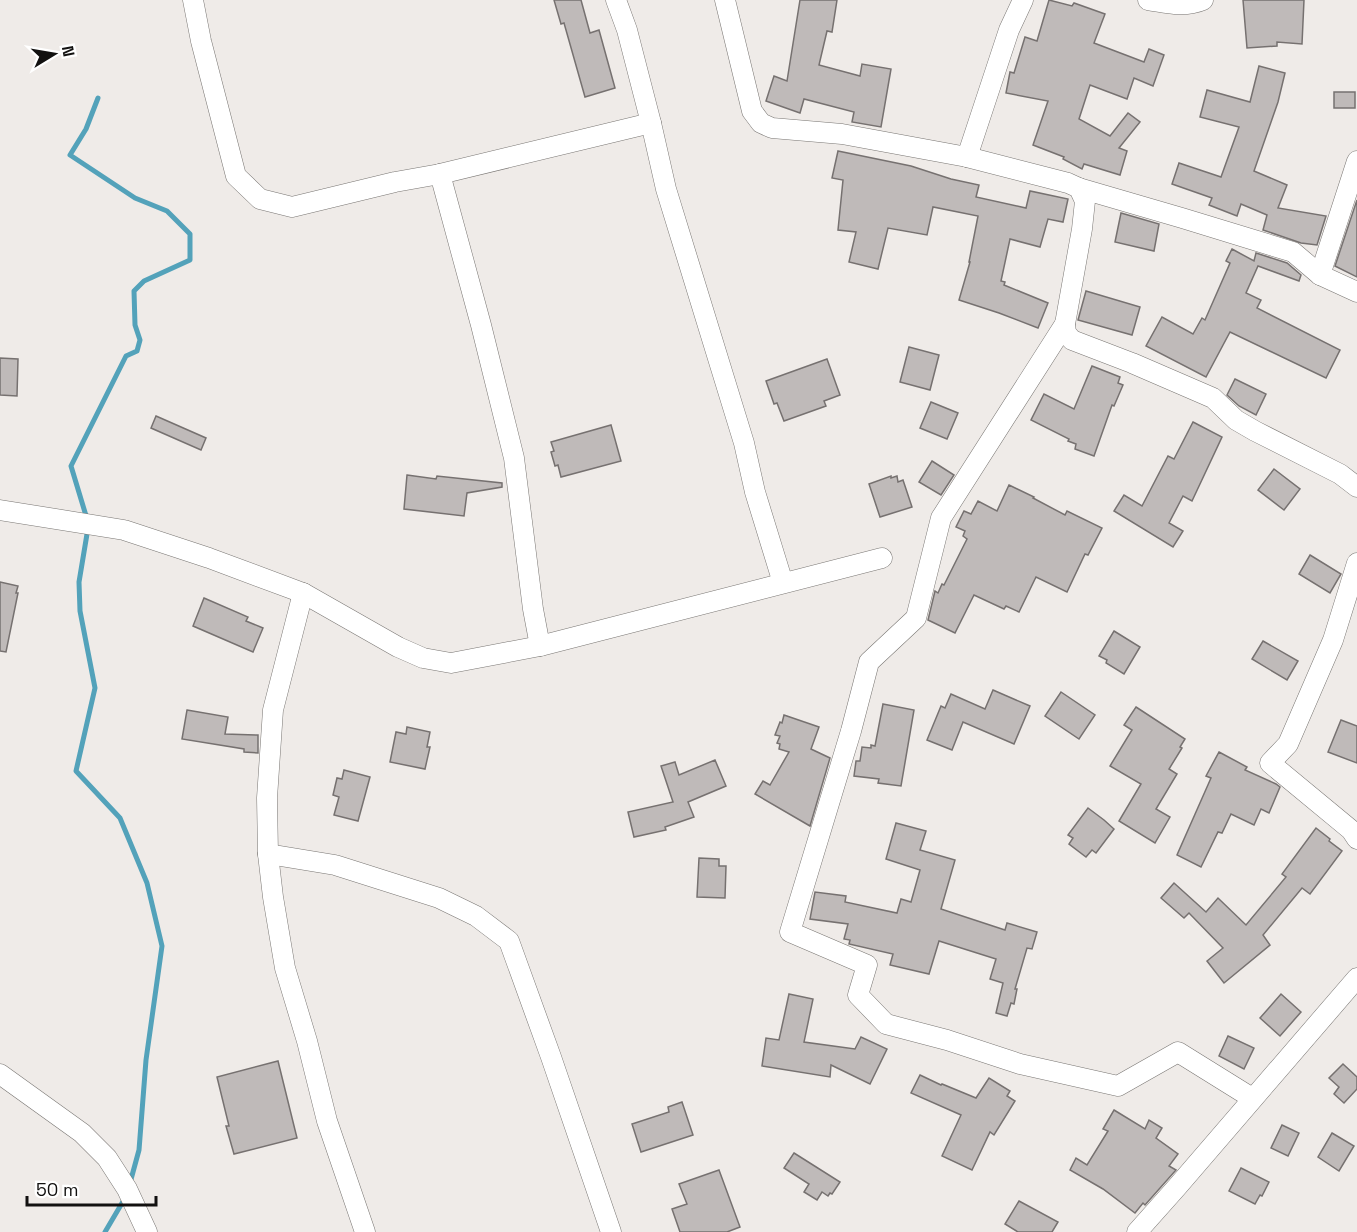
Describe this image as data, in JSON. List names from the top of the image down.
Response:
{
  "scale_bar": "50 m",
  "north": "right"
}
